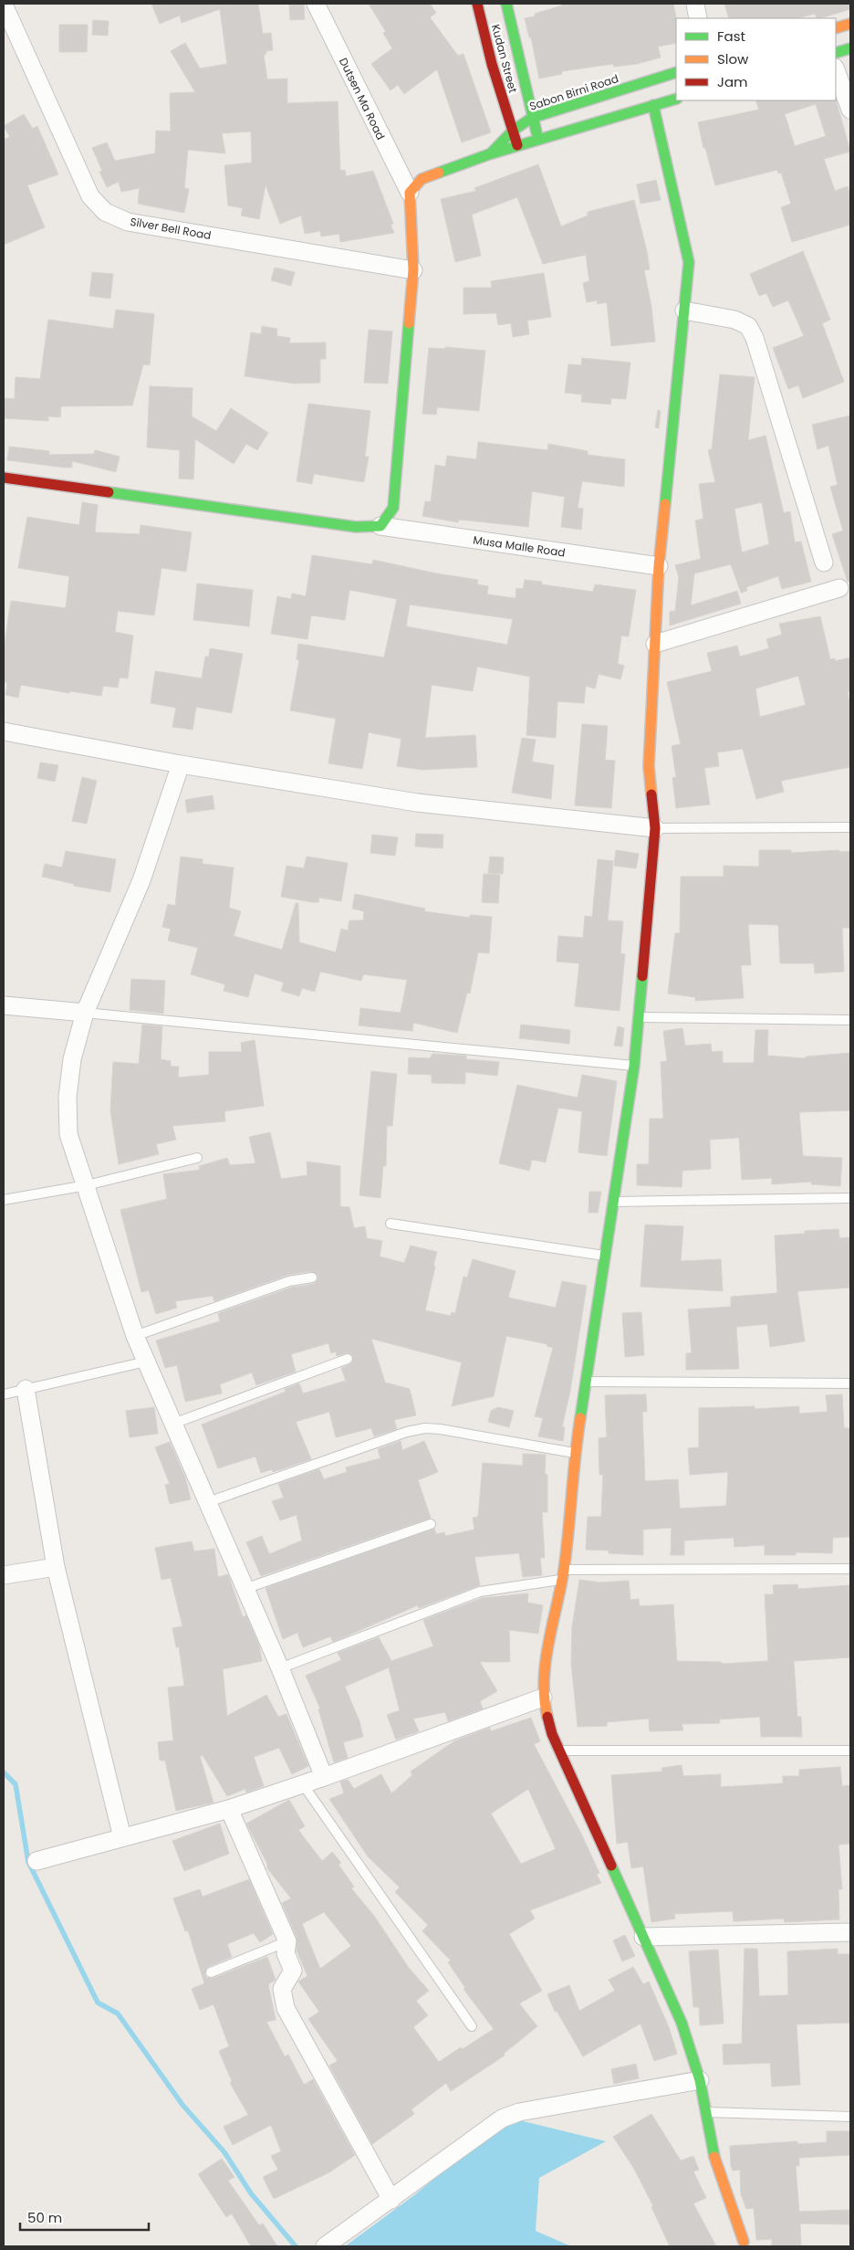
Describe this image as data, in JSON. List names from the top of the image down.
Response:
{
  "streets": {
    "street": [
      "Kudan Street",
      "Sabon Birni Road",
      "Dutsen Ma Road",
      "Silver Bell Road",
      "Musa Malle Road"
    ]
  },
  "crossings": [
    ["Kudan Street", "Sabon Birni Road"]
  ],
  "legend": ["Fast", "Slow", "Jam"],
  "scale_bar": "50 m"
}
